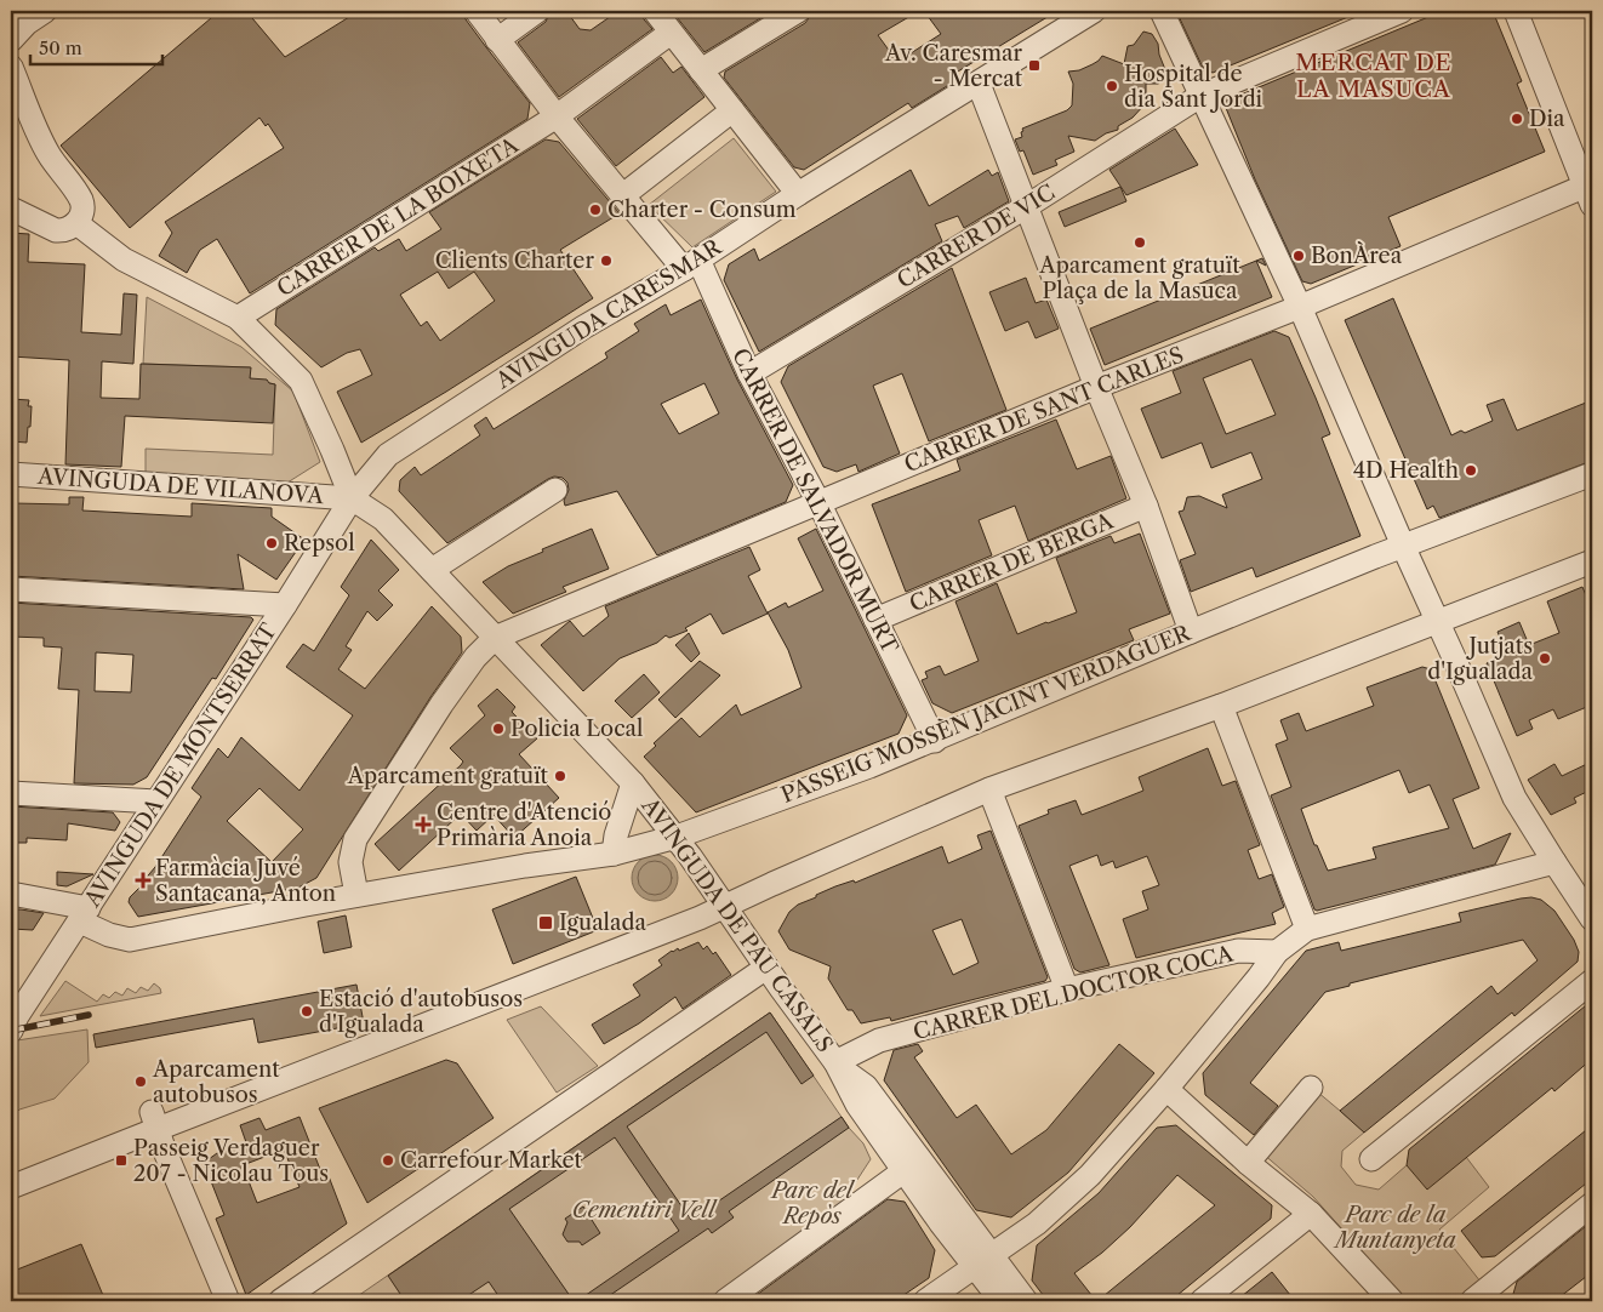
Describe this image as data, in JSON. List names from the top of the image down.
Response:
{
  "streets": {
    "street": [
      "CARRER DE LA BOIXETA",
      "CARRER DE VIC",
      "AVINGUDA CARESMAR",
      "CARRER DE SANT CARLES",
      "AVINGUDA DE VILANOVA",
      "CARRER DE SALVADOR MURT",
      "CARRER DE BERGA",
      "PASSEIG MOSSÈN JACINT VERDAGUER",
      "AVINGUDA DE MONTSERRAT",
      "AVINGUDA DE PAU CASALS",
      "CARRER DEL DOCTOR COCA"
    ]
  },
  "crossings": [
    ["CARRER DE LA BOIXETA", "CARRER DE SALVADOR MURT"],
    ["CARRER DE VIC", "CARRER DE SALVADOR MURT"],
    ["AVINGUDA CARESMAR", "AVINGUDA DE VILANOVA"],
    ["AVINGUDA CARESMAR", "CARRER DE SALVADOR MURT"],
    ["AVINGUDA CARESMAR", "AVINGUDA DE MONTSERRAT"],
    ["AVINGUDA CARESMAR", "AVINGUDA DE PAU CASALS"],
    ["CARRER DE SANT CARLES", "CARRER DE SALVADOR MURT"],
    ["CARRER DE SANT CARLES", "AVINGUDA DE PAU CASALS"],
    ["AVINGUDA DE VILANOVA", "AVINGUDA DE MONTSERRAT"],
    ["AVINGUDA DE VILANOVA", "AVINGUDA DE PAU CASALS"],
    ["CARRER DE SALVADOR MURT", "CARRER DE BERGA"],
    ["CARRER DE SALVADOR MURT", "PASSEIG MOSSÈN JACINT VERDAGUER"],
    ["PASSEIG MOSSÈN JACINT VERDAGUER", "AVINGUDA DE MONTSERRAT"],
    ["PASSEIG MOSSÈN JACINT VERDAGUER", "AVINGUDA DE PAU CASALS"],
    ["AVINGUDA DE MONTSERRAT", "AVINGUDA DE PAU CASALS"],
    ["AVINGUDA DE PAU CASALS", "CARRER DEL DOCTOR COCA"]
  ],
  "districts": ["MERCAT DE LA MASUCA"],
  "parks": ["Parc del Repòs", "Cementiri Vell", "Parc de la Muntanyeta"],
  "places": {
    "transit": ["Av. Caresmar - Mercat", "Igualada", "Passeig Verdaguer 207 - Nicolau Tous"],
    "other": [
      "Hospital de dia Sant Jordi",
      "Dia",
      "Charter - Consum",
      "Aparcament gratuït Plaça de la Masuca",
      "BonÀrea",
      "Clients Charter",
      "4D Health",
      "Repsol",
      "Jutjats d'Igualada",
      "Policia Local",
      "Aparcament gratuït",
      "Estació d'autobusos d'Igualada",
      "Aparcament autobusos",
      "Carrefour Market"
    ],
    "health": ["Centre d'Atenció Primària Anoia", "Farmàcia Juvé Santacana, Anton"]
  },
  "scale_bar": "50 m"
}
